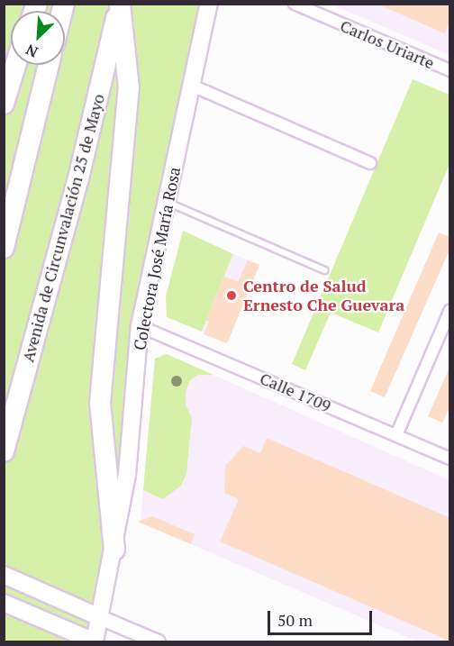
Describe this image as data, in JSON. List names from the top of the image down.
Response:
{
  "streets": {
    "highway": ["Avenida de Circunvalación 25 de Mayo"],
    "main road": ["Colectora José María Rosa"],
    "street": ["Carlos Uriarte", "Calle 1709"]
  },
  "crossings": [
    ["Colectora José María Rosa", "Calle 1709"]
  ],
  "places": ["Centro de Salud Ernesto Che Guevara"],
  "scale_bar": "50 m",
  "north": "bottom left"
}
